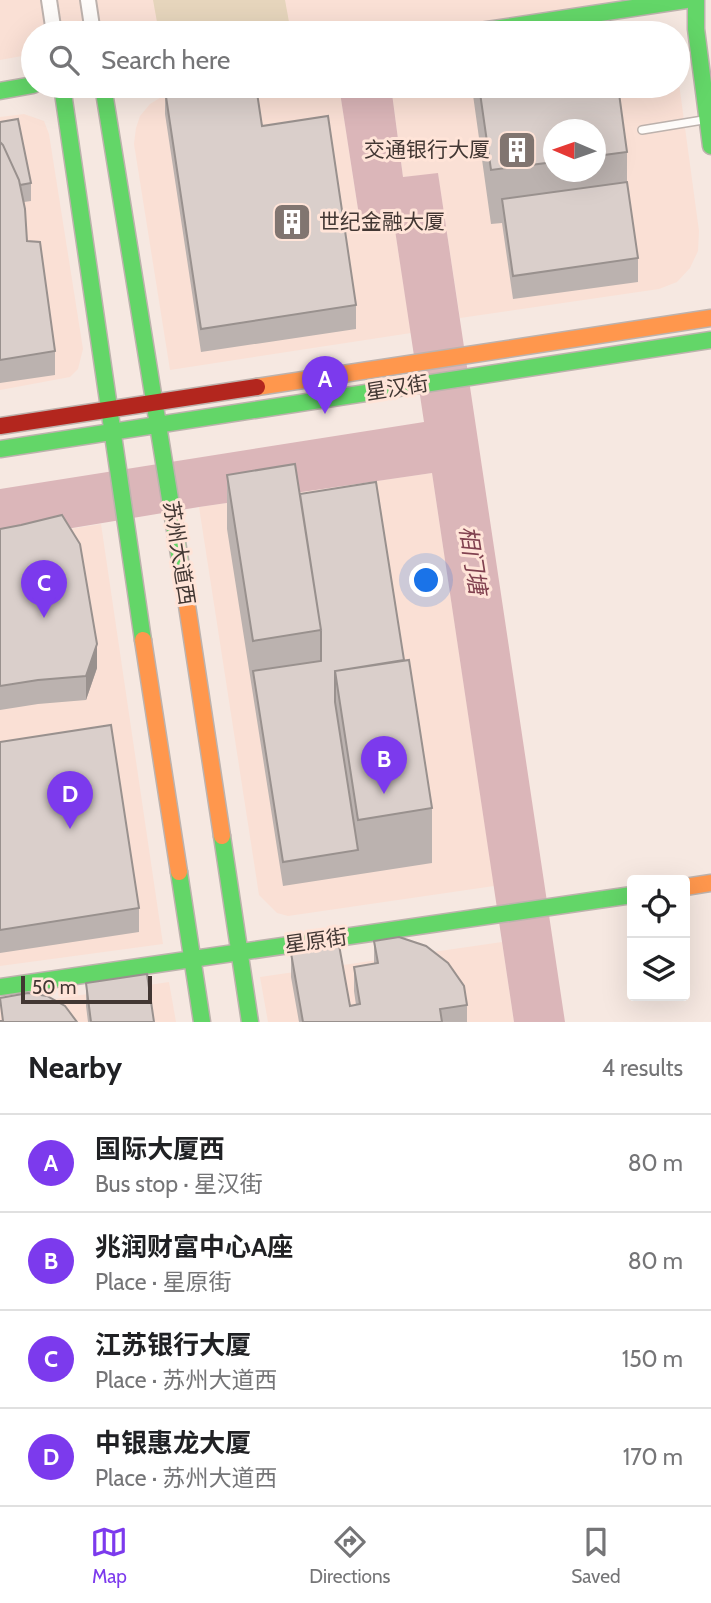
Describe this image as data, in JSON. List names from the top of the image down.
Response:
{
  "streets": {
    "main road": ["星汉街", "苏州大道西", "星原街"]
  },
  "crossings": [
    ["星汉街", "苏州大道西"],
    ["苏州大道西", "星原街"]
  ],
  "water": ["相门塘"],
  "places": {
    "building": ["交通银行大厦", "世纪金融大厦"]
  },
  "scale_bar": "50 m",
  "north": "left",
  "page": {
    "search": "Search here",
    "pins": [
      "A",
      "C",
      "B",
      "D"
    ],
    "scale": "50 m",
    "heading": ["Nearby", "4 results"],
    "list": [
      {
        "mark": "A",
        "name": "国际大厦西",
        "note": "Bus stop · 星汉街",
        "value": "80 m"
      },
      {
        "mark": "B",
        "name": "兆润财富中心A座",
        "note": "Place · 星原街",
        "value": "80 m"
      },
      {
        "mark": "C",
        "name": "江苏银行大厦",
        "note": "Place · 苏州大道西",
        "value": "150 m"
      },
      {
        "mark": "D",
        "name": "中银惠龙大厦",
        "note": "Place · 苏州大道西",
        "value": "170 m"
      }
    ],
    "nav": ["Map", "Directions", "Saved"]
  }
}
